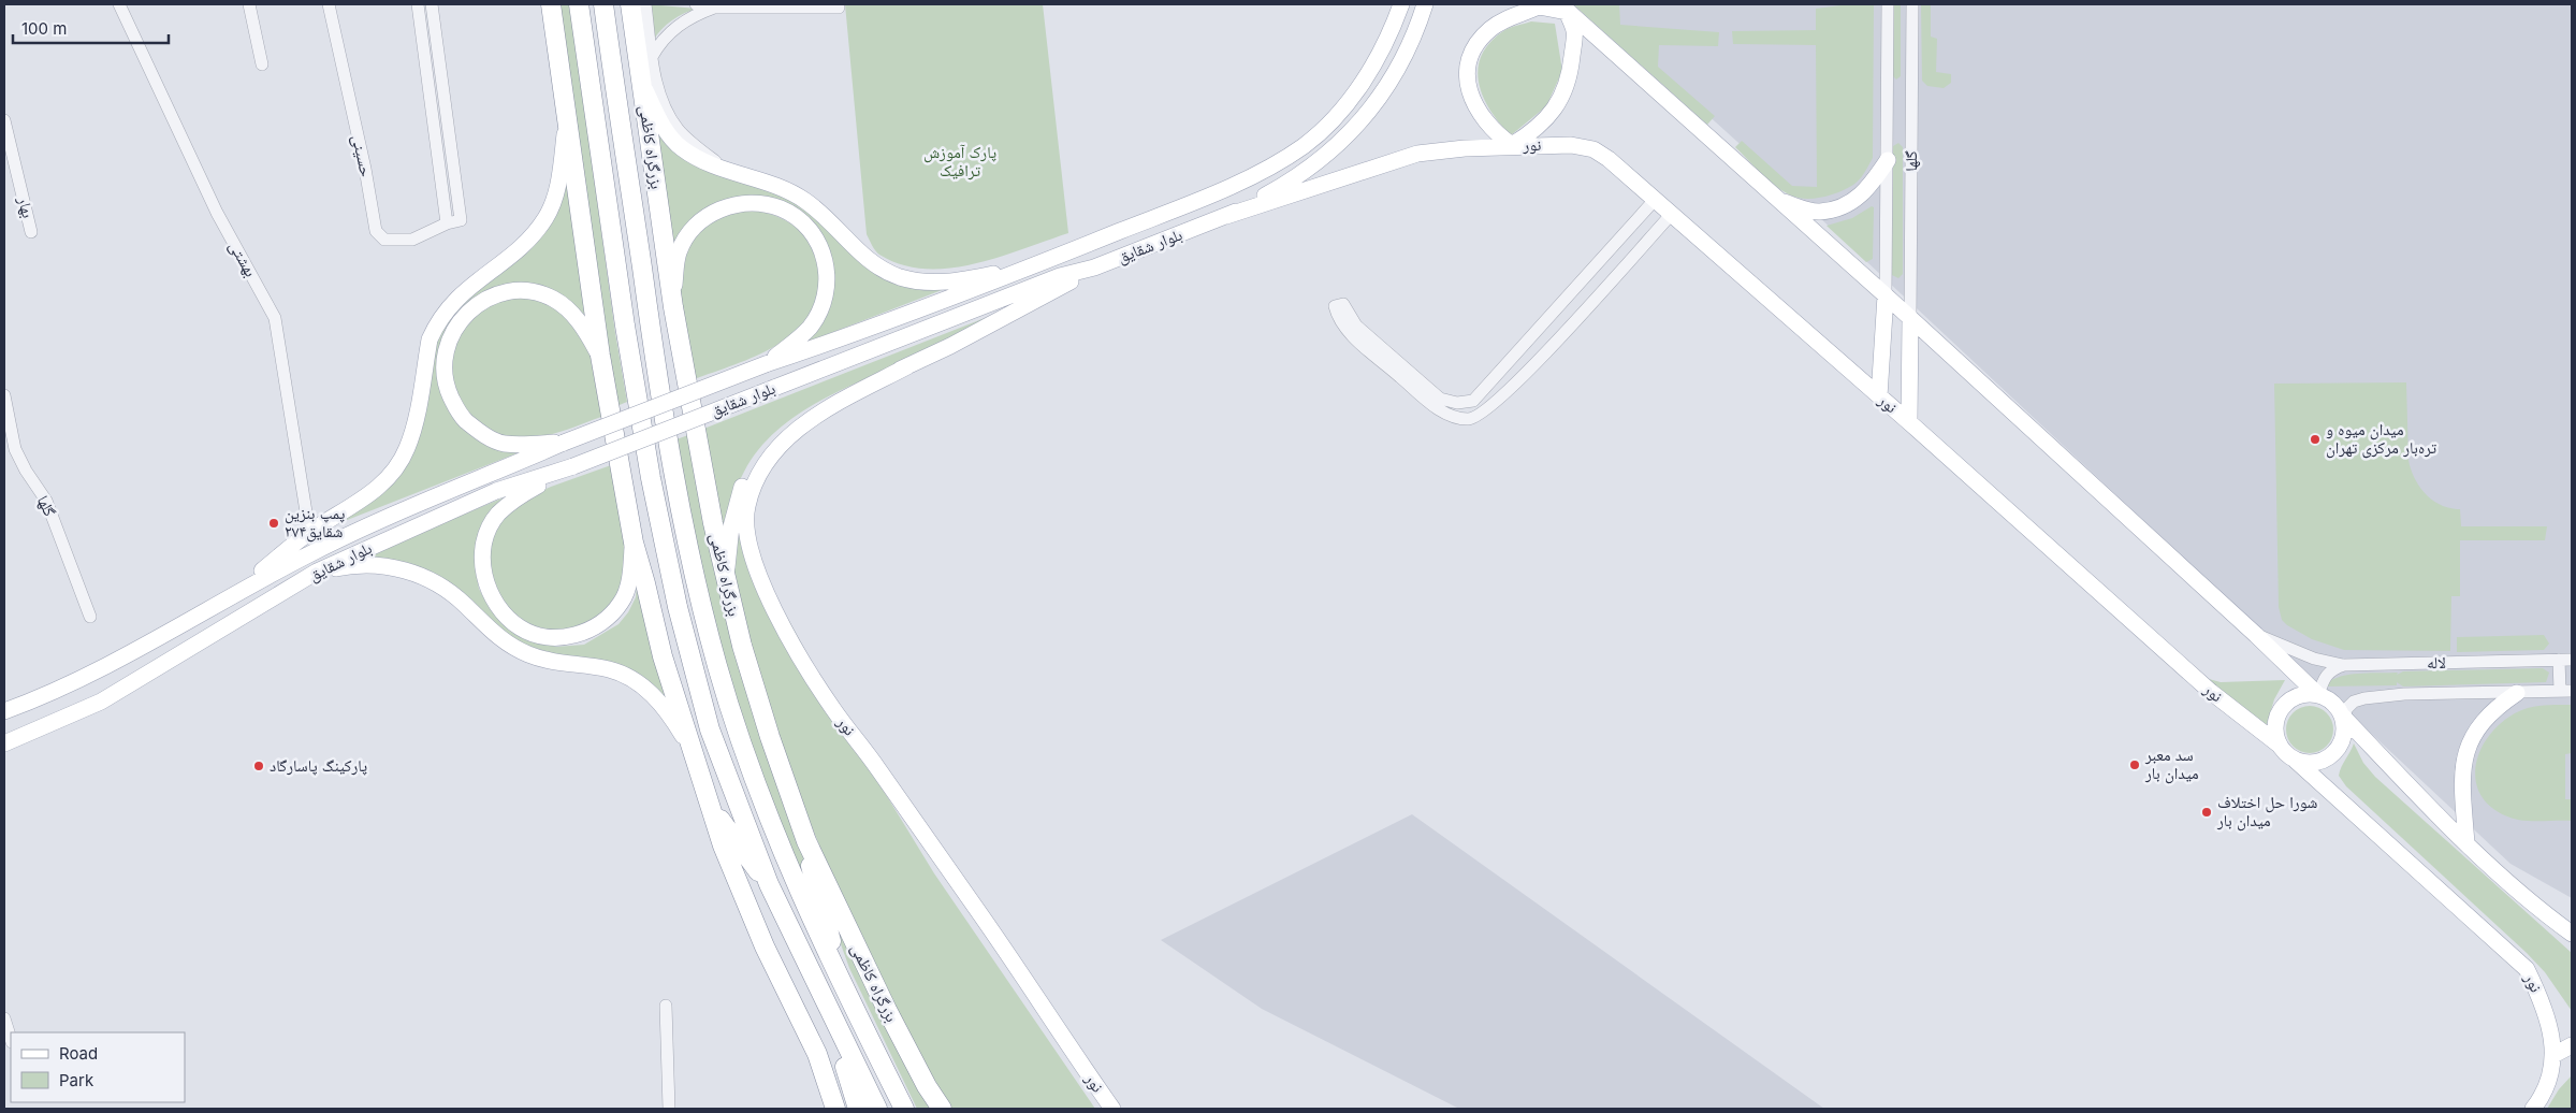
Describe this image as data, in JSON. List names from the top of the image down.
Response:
{
  "streets": {
    "highway": ["بزرگراه کاظمی"],
    "main road": ["نور", "بلوار شقایق"],
    "street": [
      "حسینی",
      "گلها",
      "بهار",
      "بهشتی",
      "لاله"
    ]
  },
  "crossings": [
    ["نور", "بلوار شقایق"],
    ["نور", "لاله"]
  ],
  "parks": ["پارک آموزش ترافیک"],
  "places": [
    "میدان میوه و تره‌بار مرکزی تهران",
    "پمپ بنزین ۲۷۴شقایق",
    "سد معبر میدان بار",
    "پارکینگ پاسارگاد",
    "شورا حل اختلاف میدان بار"
  ],
  "legend": ["Road", "Park"],
  "scale_bar": "100 m"
}
